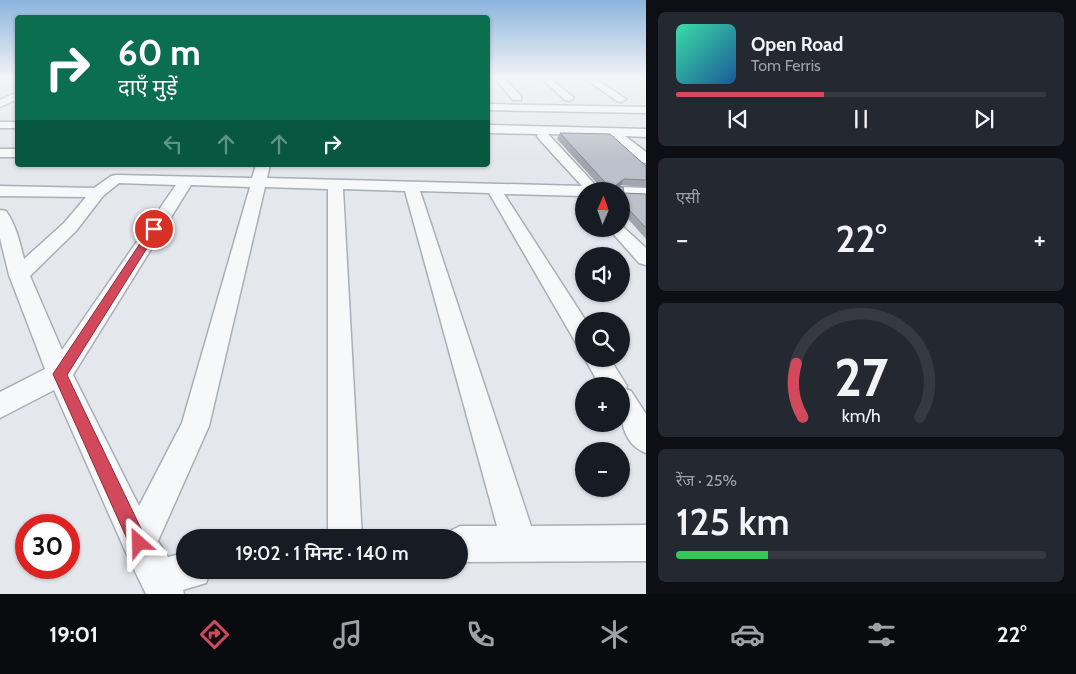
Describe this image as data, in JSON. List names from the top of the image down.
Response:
{
  "north": "top",
  "page": {
    "turn": ["60 m", "दाएँ मुड़ें"],
    "song": ["Open Road", "Tom Ferris"],
    "tile": [
      "एसी",
      ["रेंज · 25%", "125 km"]
    ],
    "map_buttons": ["+", "−"],
    "heat": ["−", "22°", "+"],
    "limit": "30",
    "trip": "19:02 · 1 मिनट · 140 m",
    "tabs": ["19:01", "22°"],
    "gauge": ["27", "km/h"]
  }
}
